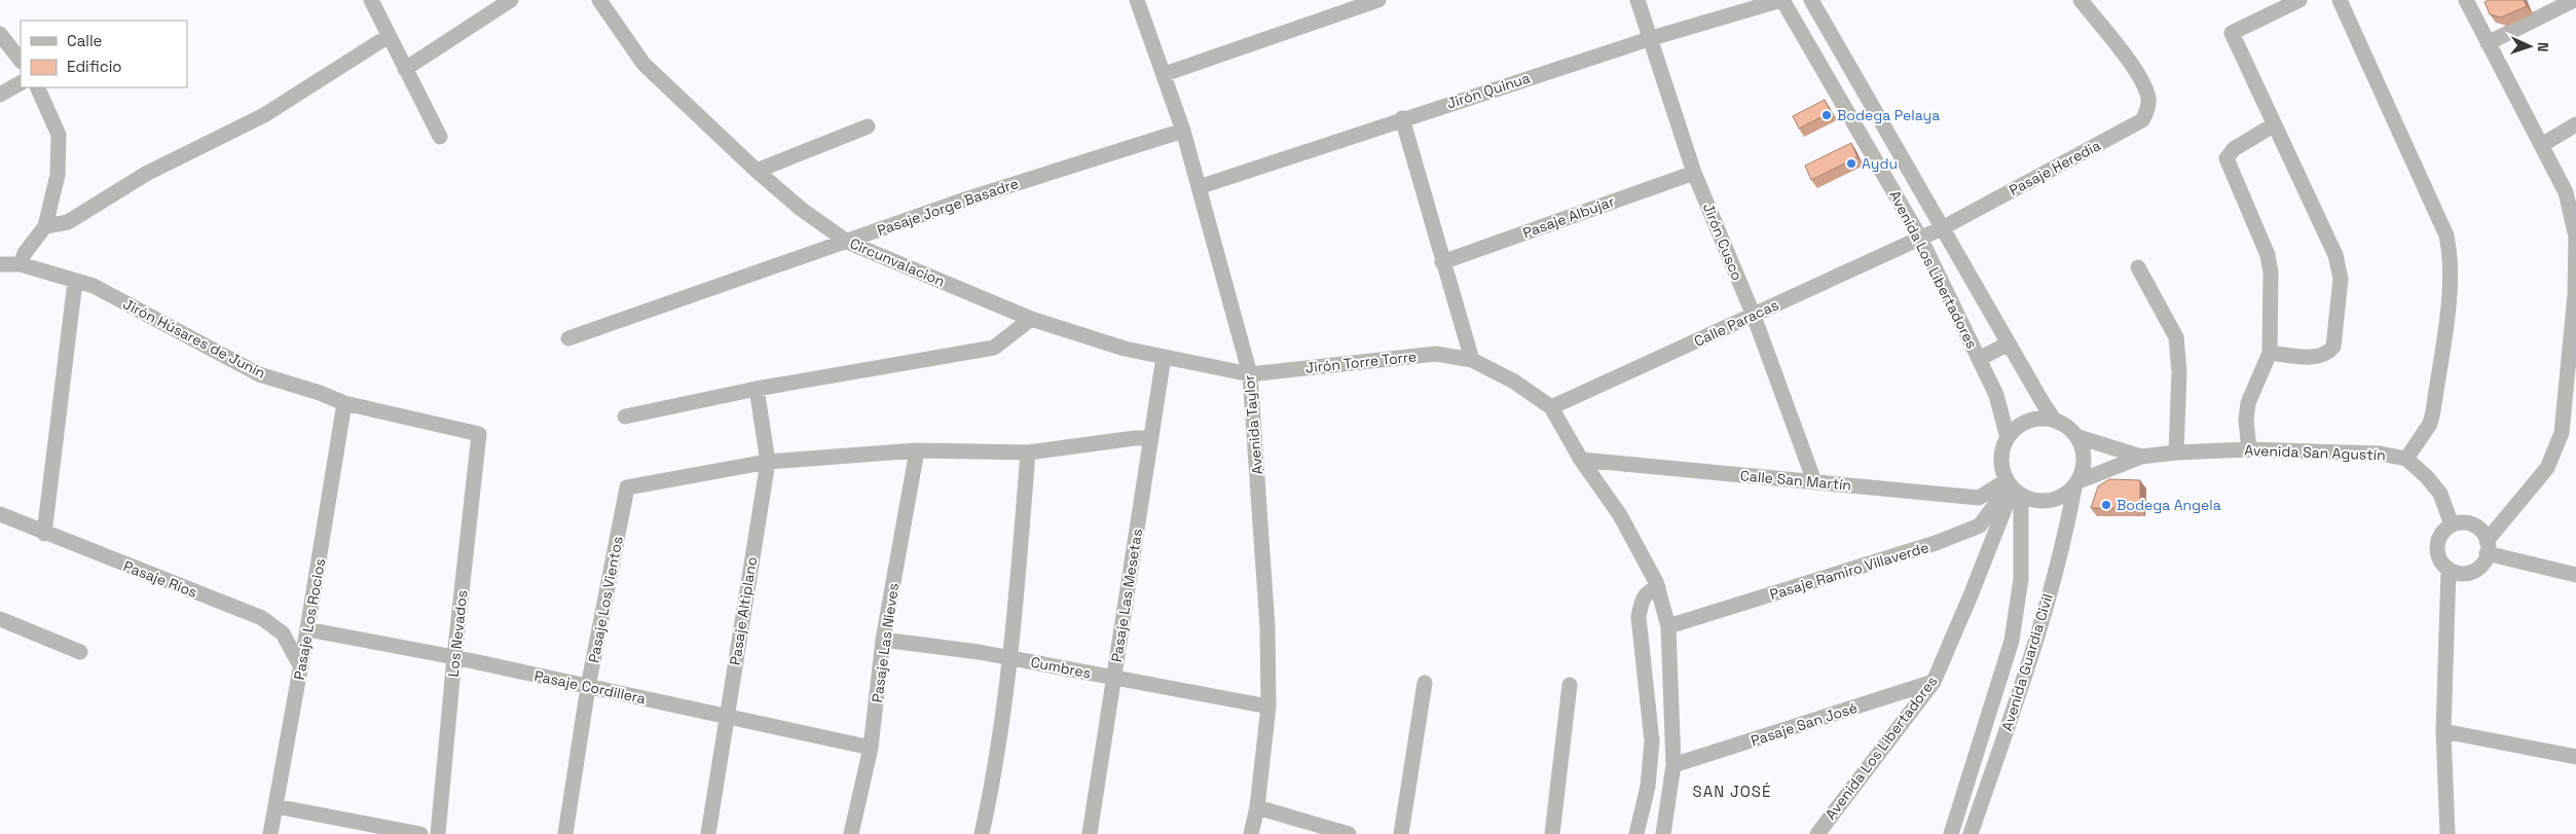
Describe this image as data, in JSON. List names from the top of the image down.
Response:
{
  "streets": {
    "street": [
      "Jirón Quinua",
      "Pasaje Heredia",
      "Pasaje Jorge Basadre",
      "Pasaje Albujar",
      "Jirón Cusco",
      "Circunvalacion",
      "Avenida Los Libertadores",
      "Calle Paracas",
      "Jirón Húsares de Junín",
      "Jirón Torre Torre",
      "Avenida Taylor",
      "Avenida San Agustín",
      "Calle San Martín",
      "Pasaje Ramiro Villaverde",
      "Pasaje Ríos",
      "Pasaje Las Mesetas",
      "Pasaje Los Vientos",
      "Pasaje Altiplano",
      "Pasaje Los Rocios",
      "Los Nevados",
      "Pasaje Las Nieves",
      "Avenida Guardia Civil",
      "Cumbres",
      "Pasaje Cordillera",
      "Pasaje San José"
    ]
  },
  "crossings": [
    ["Jirón Quinua", "Jirón Cusco"],
    ["Jirón Quinua", "Avenida Los Libertadores"],
    ["Jirón Quinua", "Avenida Taylor"],
    ["Pasaje Heredia", "Avenida Los Libertadores"],
    ["Pasaje Heredia", "Calle Paracas"],
    ["Pasaje Jorge Basadre", "Circunvalacion"],
    ["Pasaje Jorge Basadre", "Avenida Taylor"],
    ["Pasaje Albujar", "Jirón Cusco"],
    ["Jirón Cusco", "Calle Paracas"],
    ["Jirón Cusco", "Calle San Martín"],
    ["Circunvalacion", "Jirón Torre Torre"],
    ["Circunvalacion", "Avenida Taylor"],
    ["Circunvalacion", "Pasaje Las Mesetas"],
    ["Avenida Los Libertadores", "Calle Paracas"],
    ["Avenida Los Libertadores", "Avenida San Agustín"],
    ["Avenida Los Libertadores", "Calle San Martín"],
    ["Avenida Los Libertadores", "Pasaje Ramiro Villaverde"],
    ["Avenida Los Libertadores", "Avenida Guardia Civil"],
    ["Avenida Los Libertadores", "Pasaje San José"],
    ["Jirón Húsares de Junín", "Pasaje Los Rocios"],
    ["Jirón Húsares de Junín", "Los Nevados"],
    ["Jirón Torre Torre", "Avenida Taylor"],
    ["Avenida Taylor", "Cumbres"],
    ["Avenida San Agustín", "Calle San Martín"],
    ["Avenida San Agustín", "Pasaje Ramiro Villaverde"],
    ["Avenida San Agustín", "Avenida Guardia Civil"],
    ["Calle San Martín", "Pasaje Ramiro Villaverde"],
    ["Calle San Martín", "Avenida Guardia Civil"],
    ["Pasaje Ramiro Villaverde", "Avenida Guardia Civil"],
    ["Pasaje Ríos", "Pasaje Los Rocios"],
    ["Pasaje Las Mesetas", "Cumbres"],
    ["Pasaje Los Vientos", "Pasaje Altiplano"],
    ["Pasaje Los Vientos", "Pasaje Cordillera"],
    ["Pasaje Altiplano", "Pasaje Cordillera"],
    ["Pasaje Los Rocios", "Pasaje Cordillera"],
    ["Los Nevados", "Pasaje Cordillera"],
    ["Pasaje Las Nieves", "Cumbres"],
    ["Pasaje Las Nieves", "Pasaje Cordillera"]
  ],
  "districts": ["SAN JOSÉ"],
  "places": ["Bodega Pelaya", "Aydu", "Bodega Angela"],
  "legend": ["Calle", "Edificio"],
  "north": "right"
}
